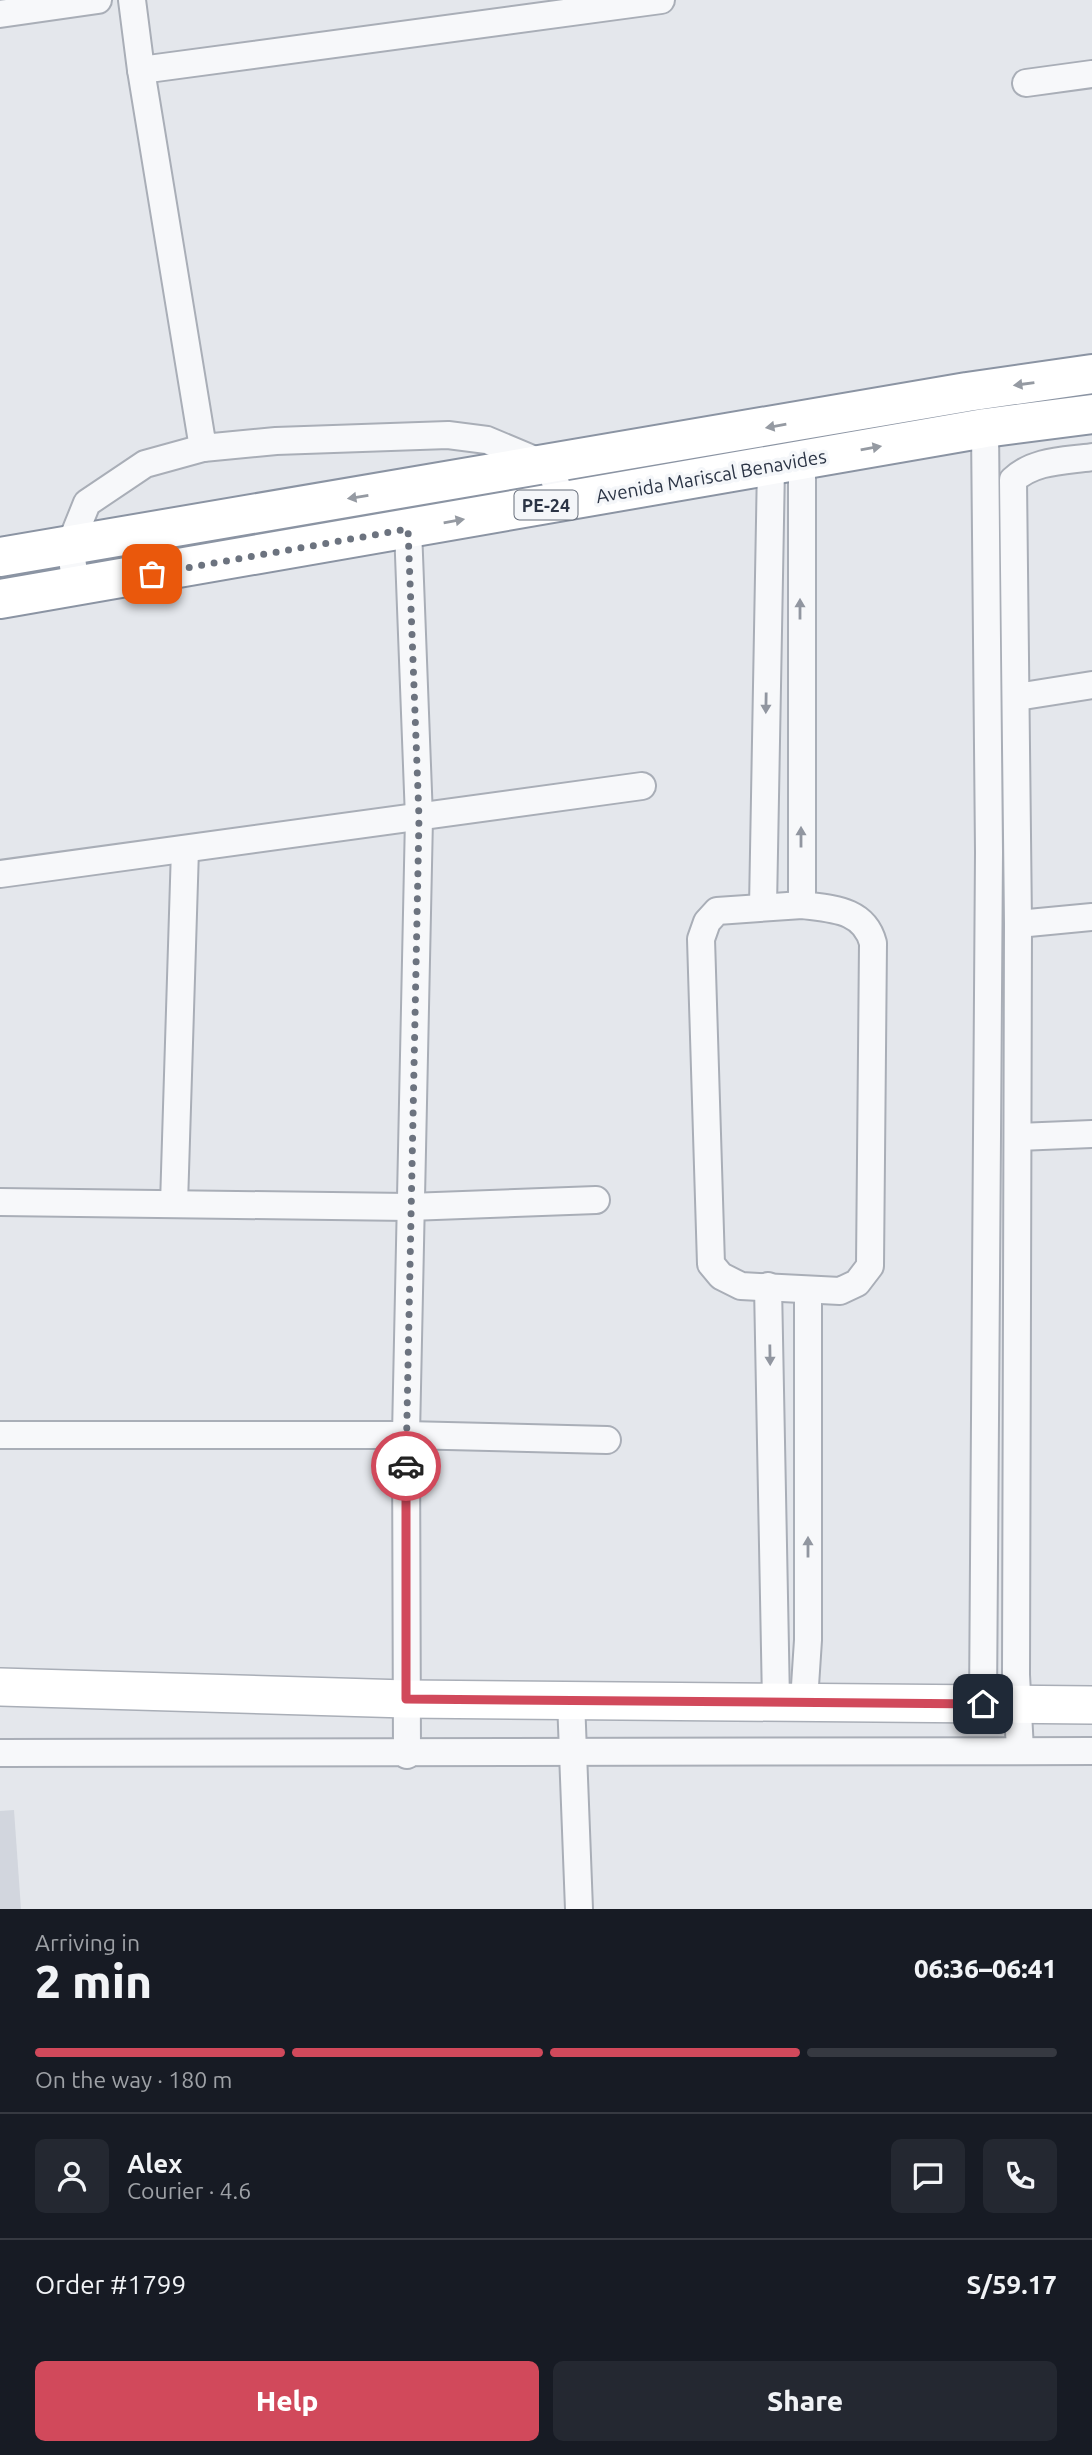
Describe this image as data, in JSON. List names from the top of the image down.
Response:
{
  "streets": {
    "highway": ["Avenida Mariscal Benavides", "PE-24"]
  },
  "page": {
    "heading": ["2 min", "Arriving in", "06:36–06:41"],
    "panel": [
      "Alex",
      "Courier · 4.6",
      "Order #1799",
      "S/59.17"
    ],
    "bar": "On the way · 180 m",
    "buttons": ["Help", "Share"]
  }
}
